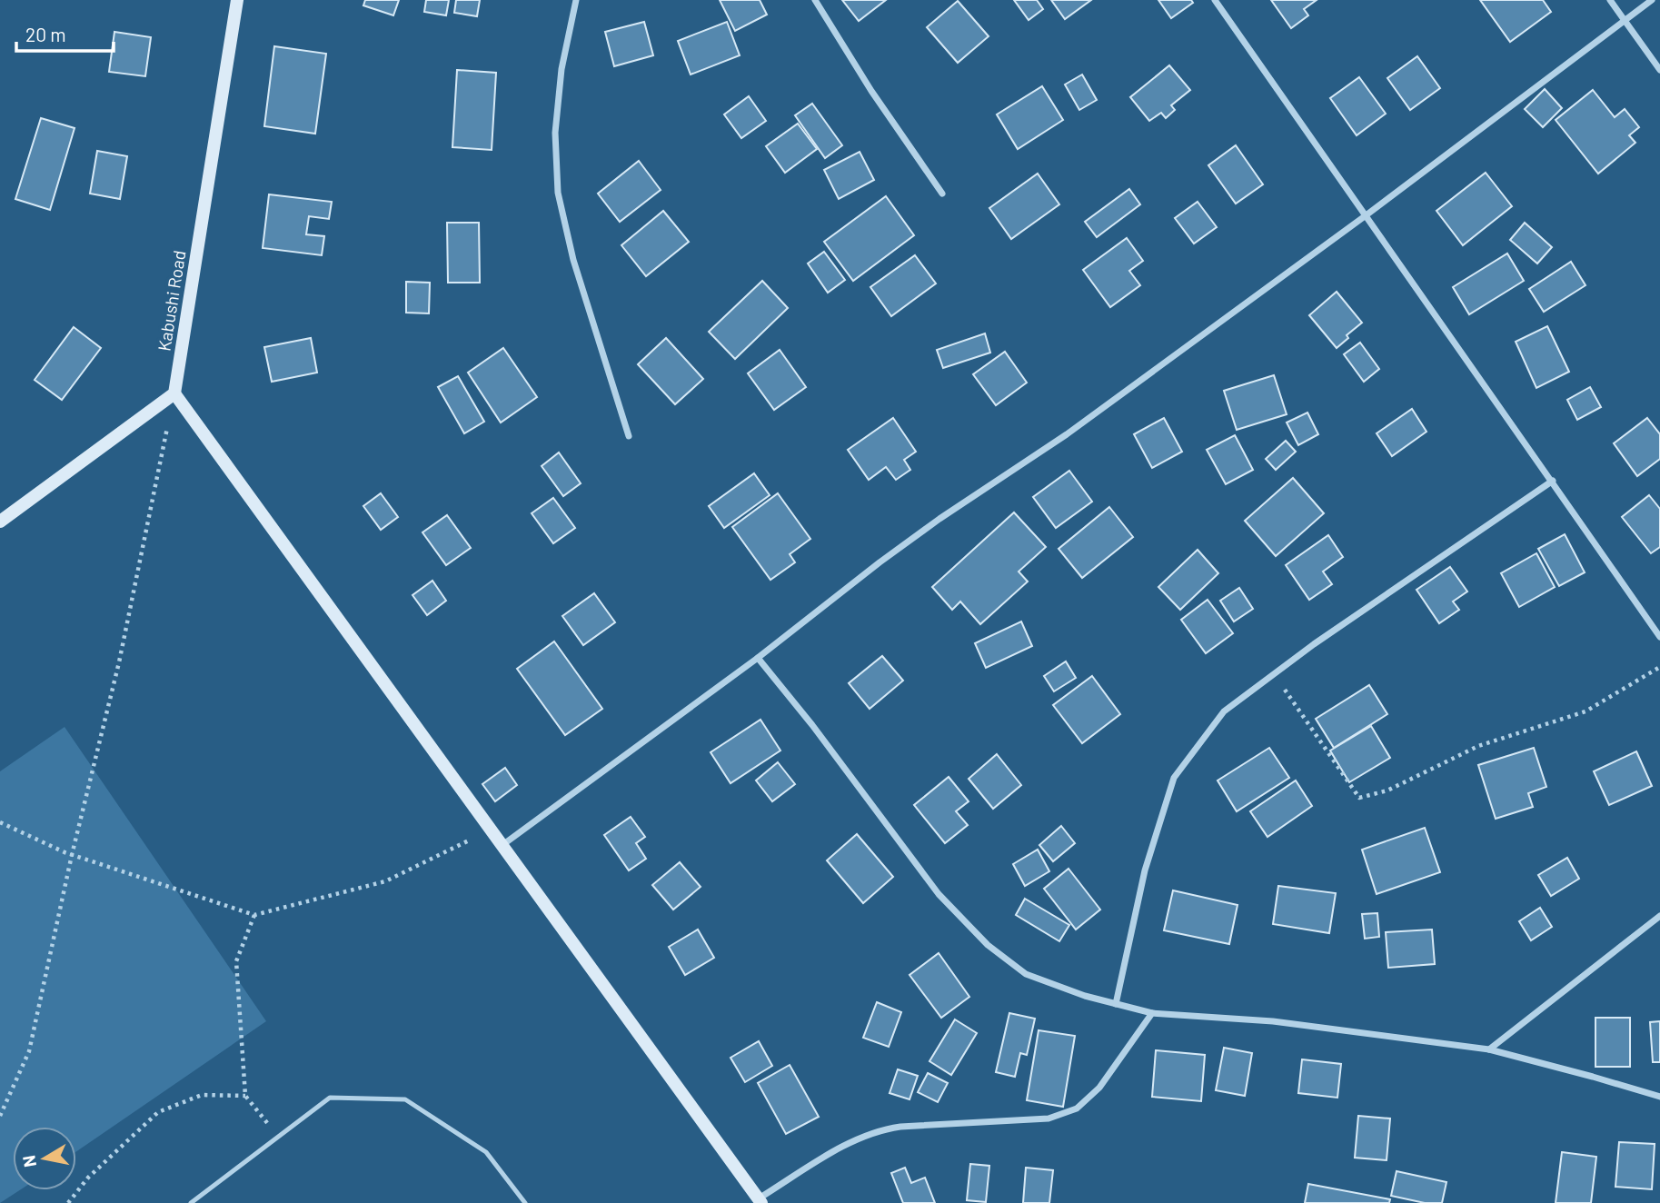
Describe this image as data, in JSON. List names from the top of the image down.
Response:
{
  "streets": {
    "main road": ["Kabushi Road"]
  },
  "scale_bar": "20 m",
  "north": "left"
}
